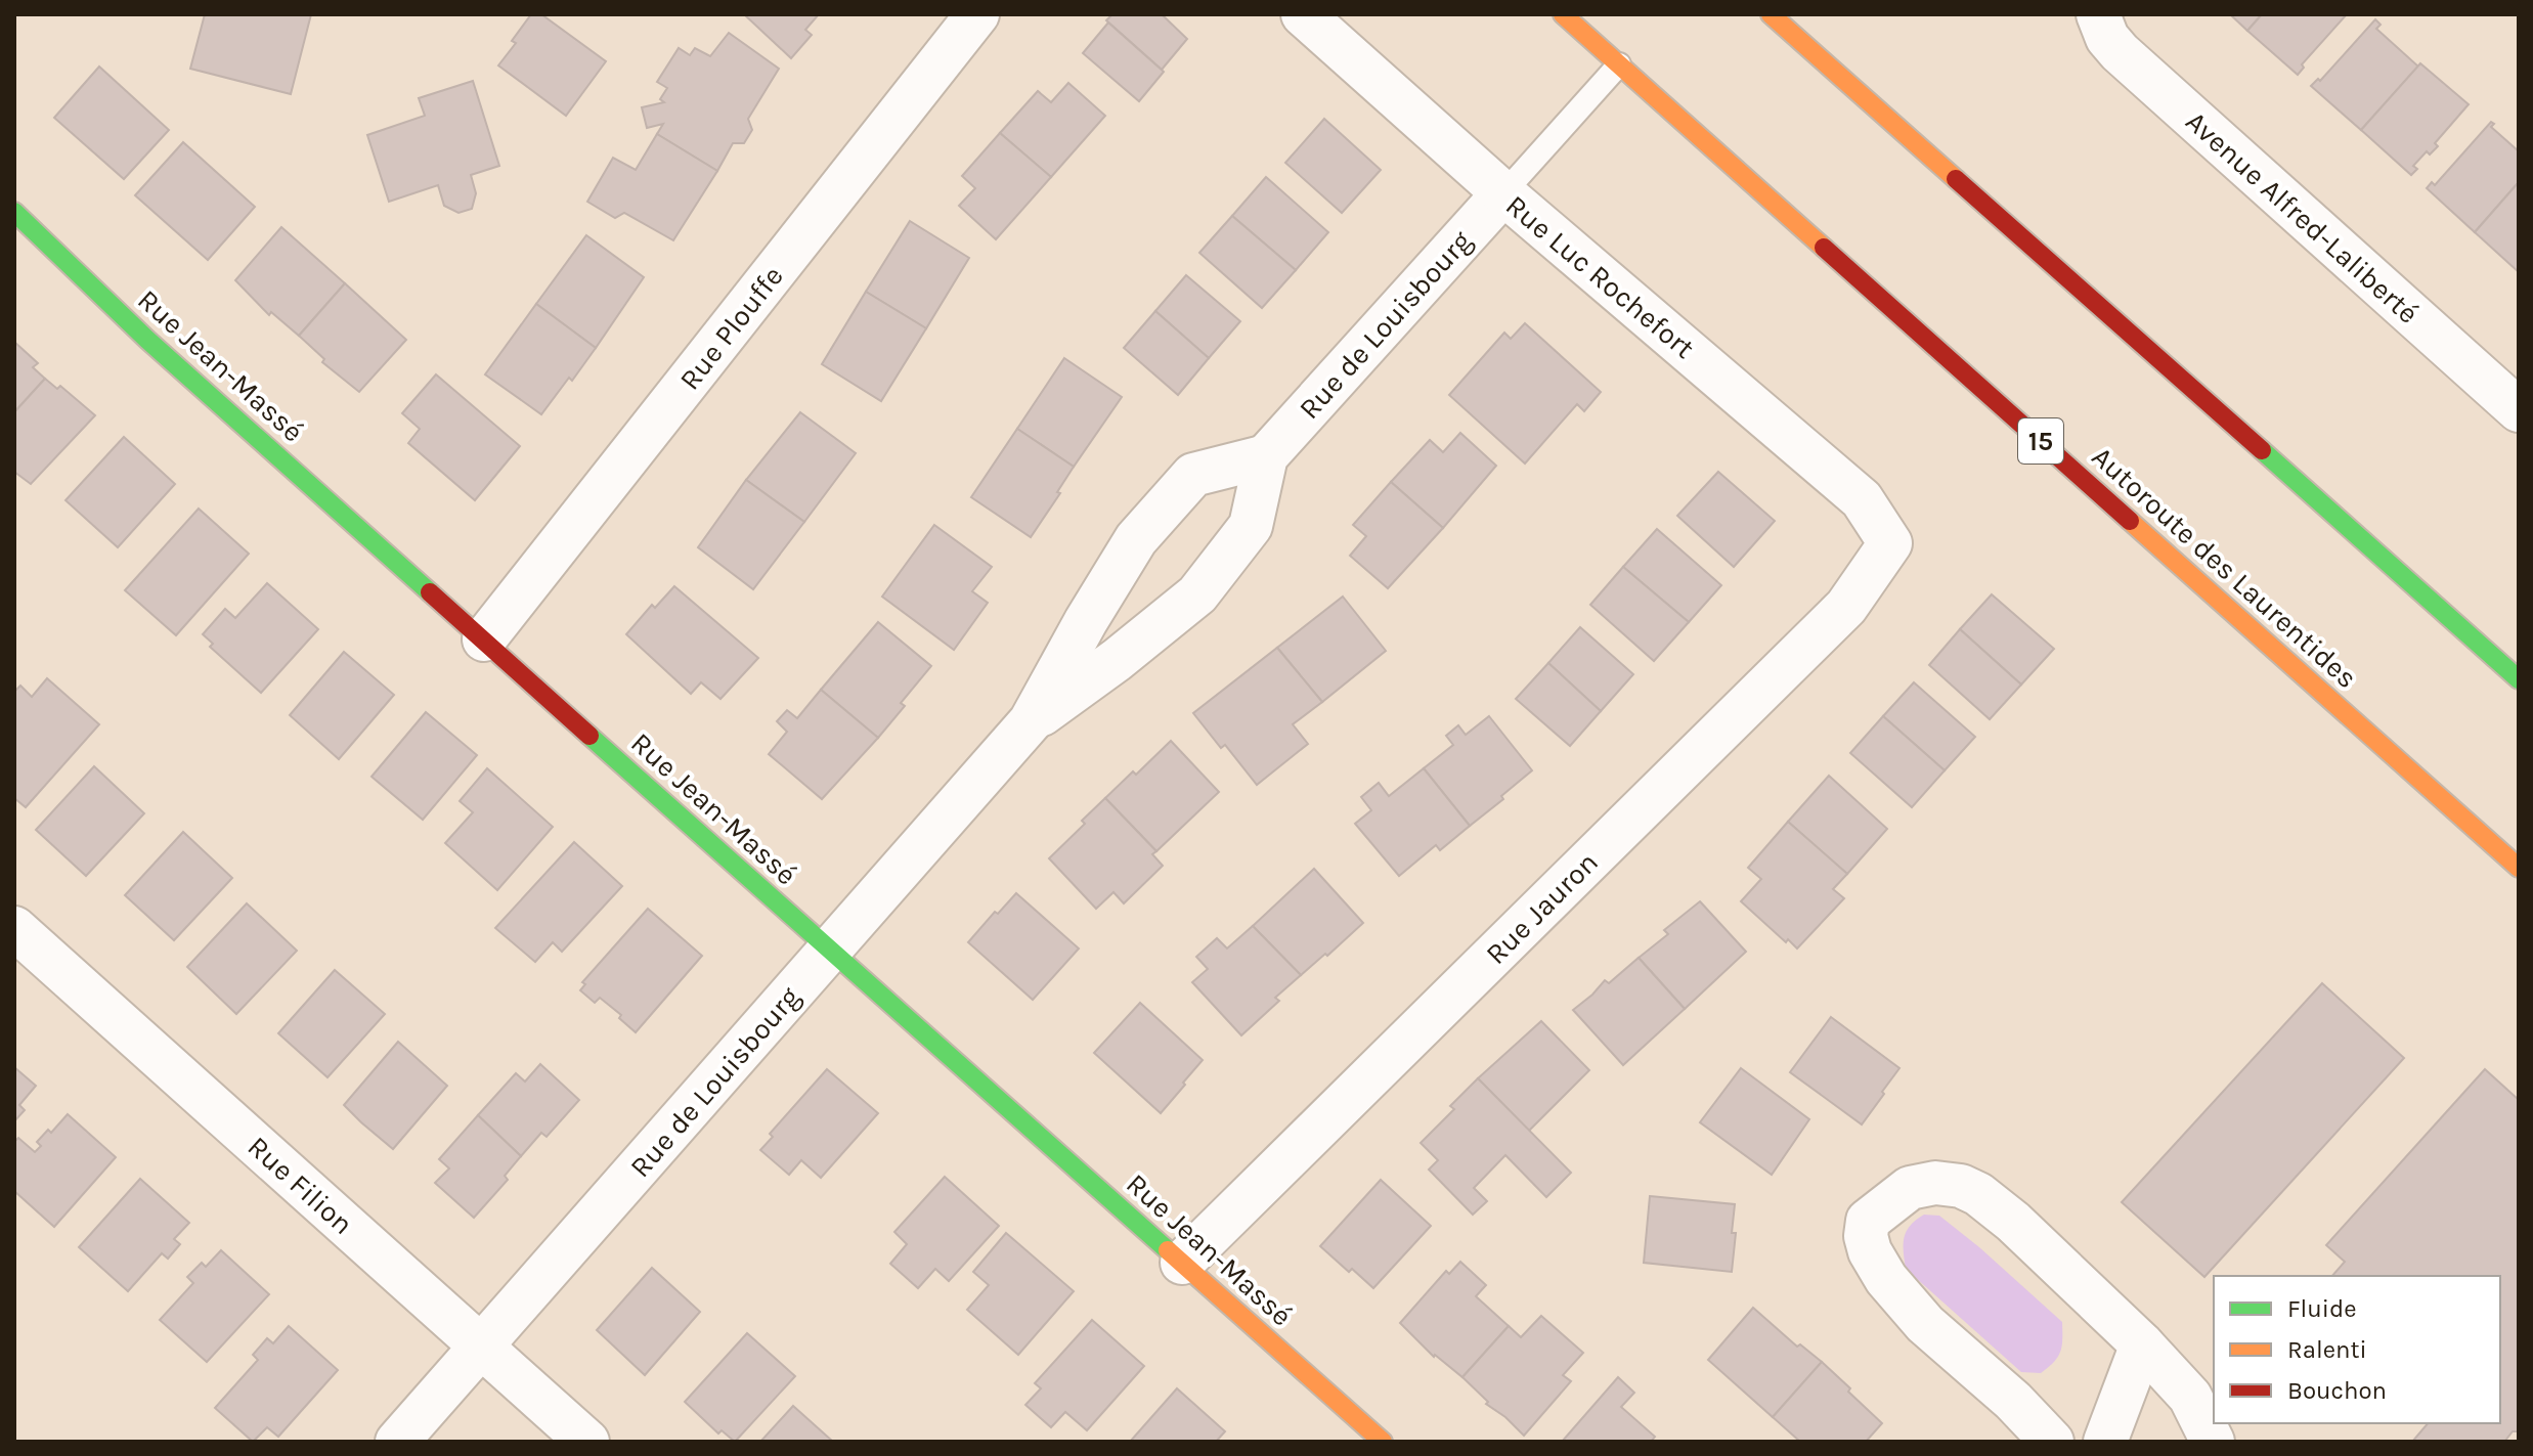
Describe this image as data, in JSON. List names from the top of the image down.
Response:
{
  "streets": {
    "main road": ["Rue Jean-Massé", "15", "Autoroute des Laurentides"],
    "street": [
      "Avenue Alfred-Laliberté",
      "Rue Luc Rochefort",
      "Rue de Louisbourg",
      "Rue Plouffe",
      "Rue Jauron",
      "Rue Filion"
    ]
  },
  "crossings": [
    ["Rue Luc Rochefort", "Rue de Louisbourg"],
    ["Rue Luc Rochefort", "Rue Jauron"],
    ["Rue de Louisbourg", "Rue Jean-Massé"],
    ["Rue de Louisbourg", "Rue Filion"],
    ["Rue Plouffe", "Rue Jean-Massé"],
    ["Rue Jean-Massé", "Rue Jauron"]
  ],
  "legend": ["Fluide", "Ralenti", "Bouchon"]
}
